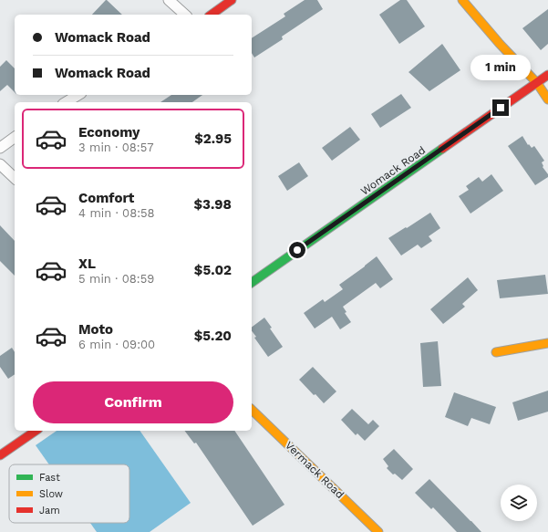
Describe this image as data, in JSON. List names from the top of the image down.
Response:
{
  "streets": {
    "street": ["Womack Road", "Vermack Road"]
  },
  "legend": ["Fast", "Slow", "Jam"],
  "page": {
    "banner": ["Womack Road", "Womack Road"],
    "bubble": "1 min",
    "list": [
      {
        "name": "Economy",
        "note": "3 min · 08:57",
        "value": "$2.95"
      },
      {
        "name": "Comfort",
        "note": "4 min · 08:58",
        "value": "$3.98"
      },
      {
        "name": "XL",
        "note": "5 min · 08:59",
        "value": "$5.02"
      },
      {
        "name": "Moto",
        "note": "6 min · 09:00",
        "value": "$5.20"
      }
    ],
    "buttons": "Confirm"
  }
}
